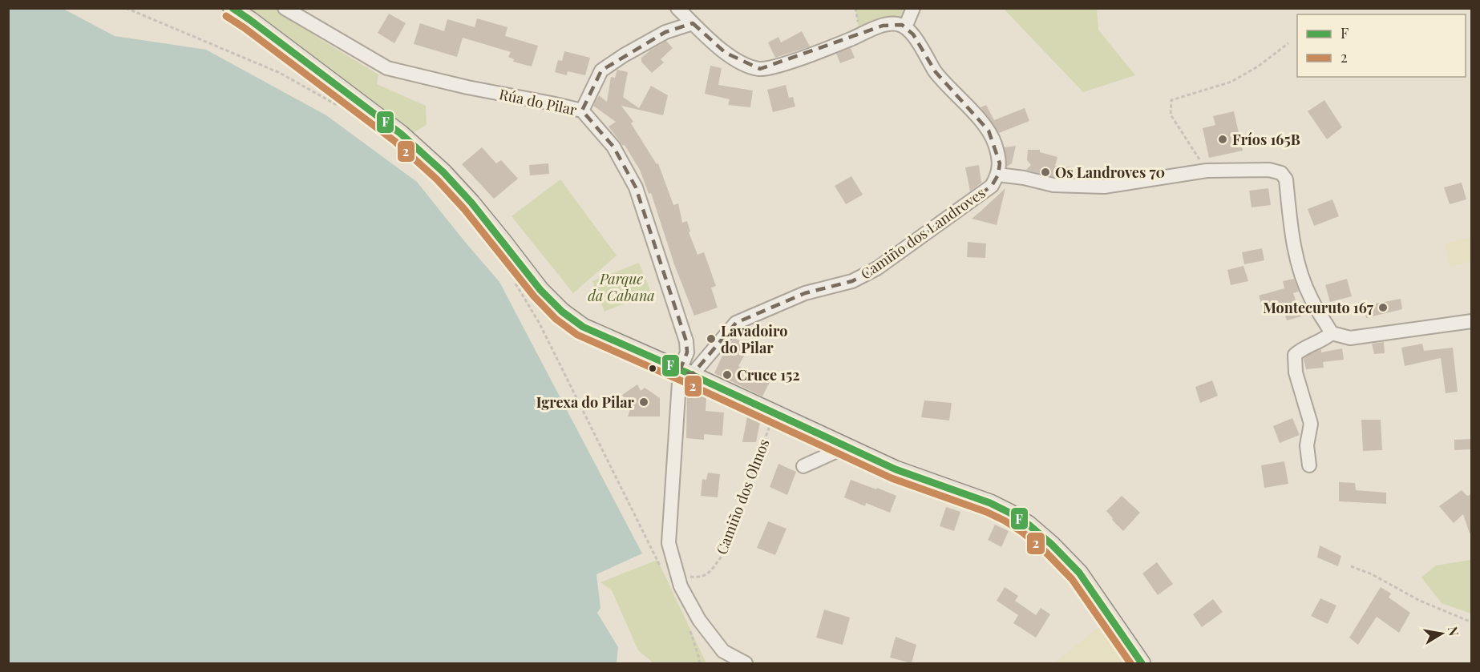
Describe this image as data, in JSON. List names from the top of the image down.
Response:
{
  "streets": {
    "street": ["Rúa do Pilar", "Camiño dos Landroves"],
    "path": ["Camiño dos Olmos"]
  },
  "crossings": [
    ["Rúa do Pilar", "Camiño dos Landroves"],
    ["Rúa do Pilar", "Camiño dos Olmos"]
  ],
  "parks": ["Parque da Cabana"],
  "places": [
    "Fríos 165B",
    "Os Landroves 70",
    "Montecuruto 167",
    "Lavadoiro do Pilar",
    "Cruce 152",
    "Igrexa do Pilar"
  ],
  "lines": ["transit line F", "transit line 2"],
  "legend": ["F", "2"],
  "north": "right"
}
